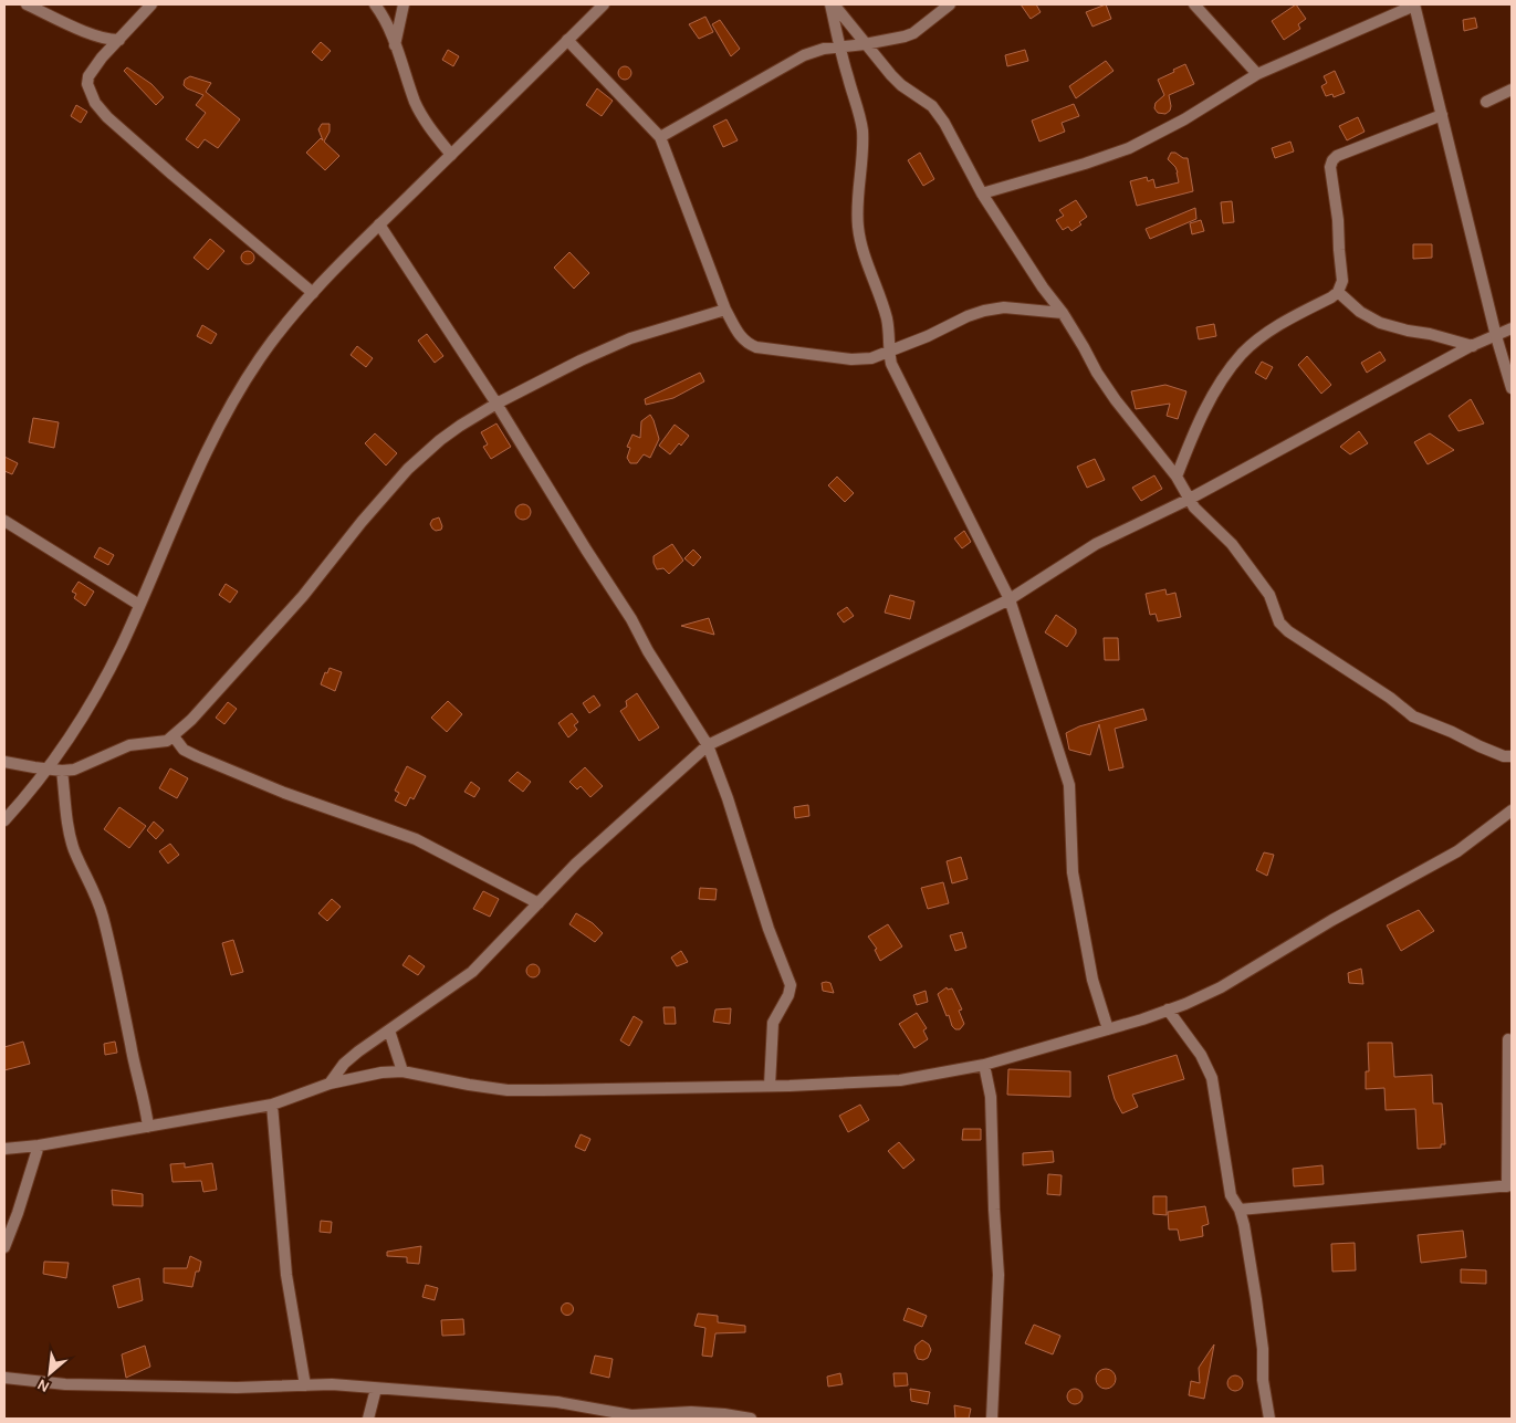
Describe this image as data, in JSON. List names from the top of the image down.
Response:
{
  "north": "bottom left"
}
